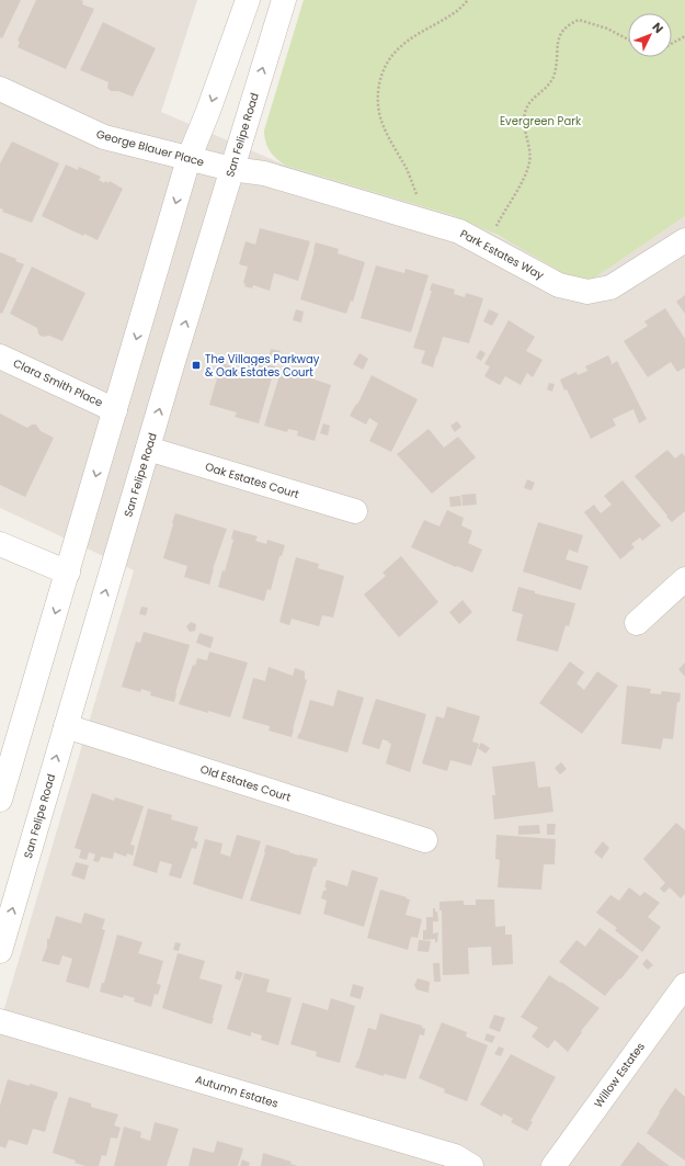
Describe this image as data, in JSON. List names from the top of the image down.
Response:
{
  "streets": {
    "street": [
      "San Felipe Road",
      "George Blauer Place",
      "Park Estates Way",
      "Clara Smith Place",
      "Oak Estates Court",
      "Old Estates Court",
      "Willow Estates",
      "Autumn Estates"
    ]
  },
  "crossings": [
    ["San Felipe Road", "George Blauer Place"],
    ["San Felipe Road", "Park Estates Way"],
    ["San Felipe Road", "Oak Estates Court"],
    ["San Felipe Road", "Old Estates Court"],
    ["George Blauer Place", "Park Estates Way"]
  ],
  "parks": ["Evergreen Park"],
  "places": {
    "transit": ["The Villages Parkway & Oak Estates Court"]
  },
  "north": "top right"
}
